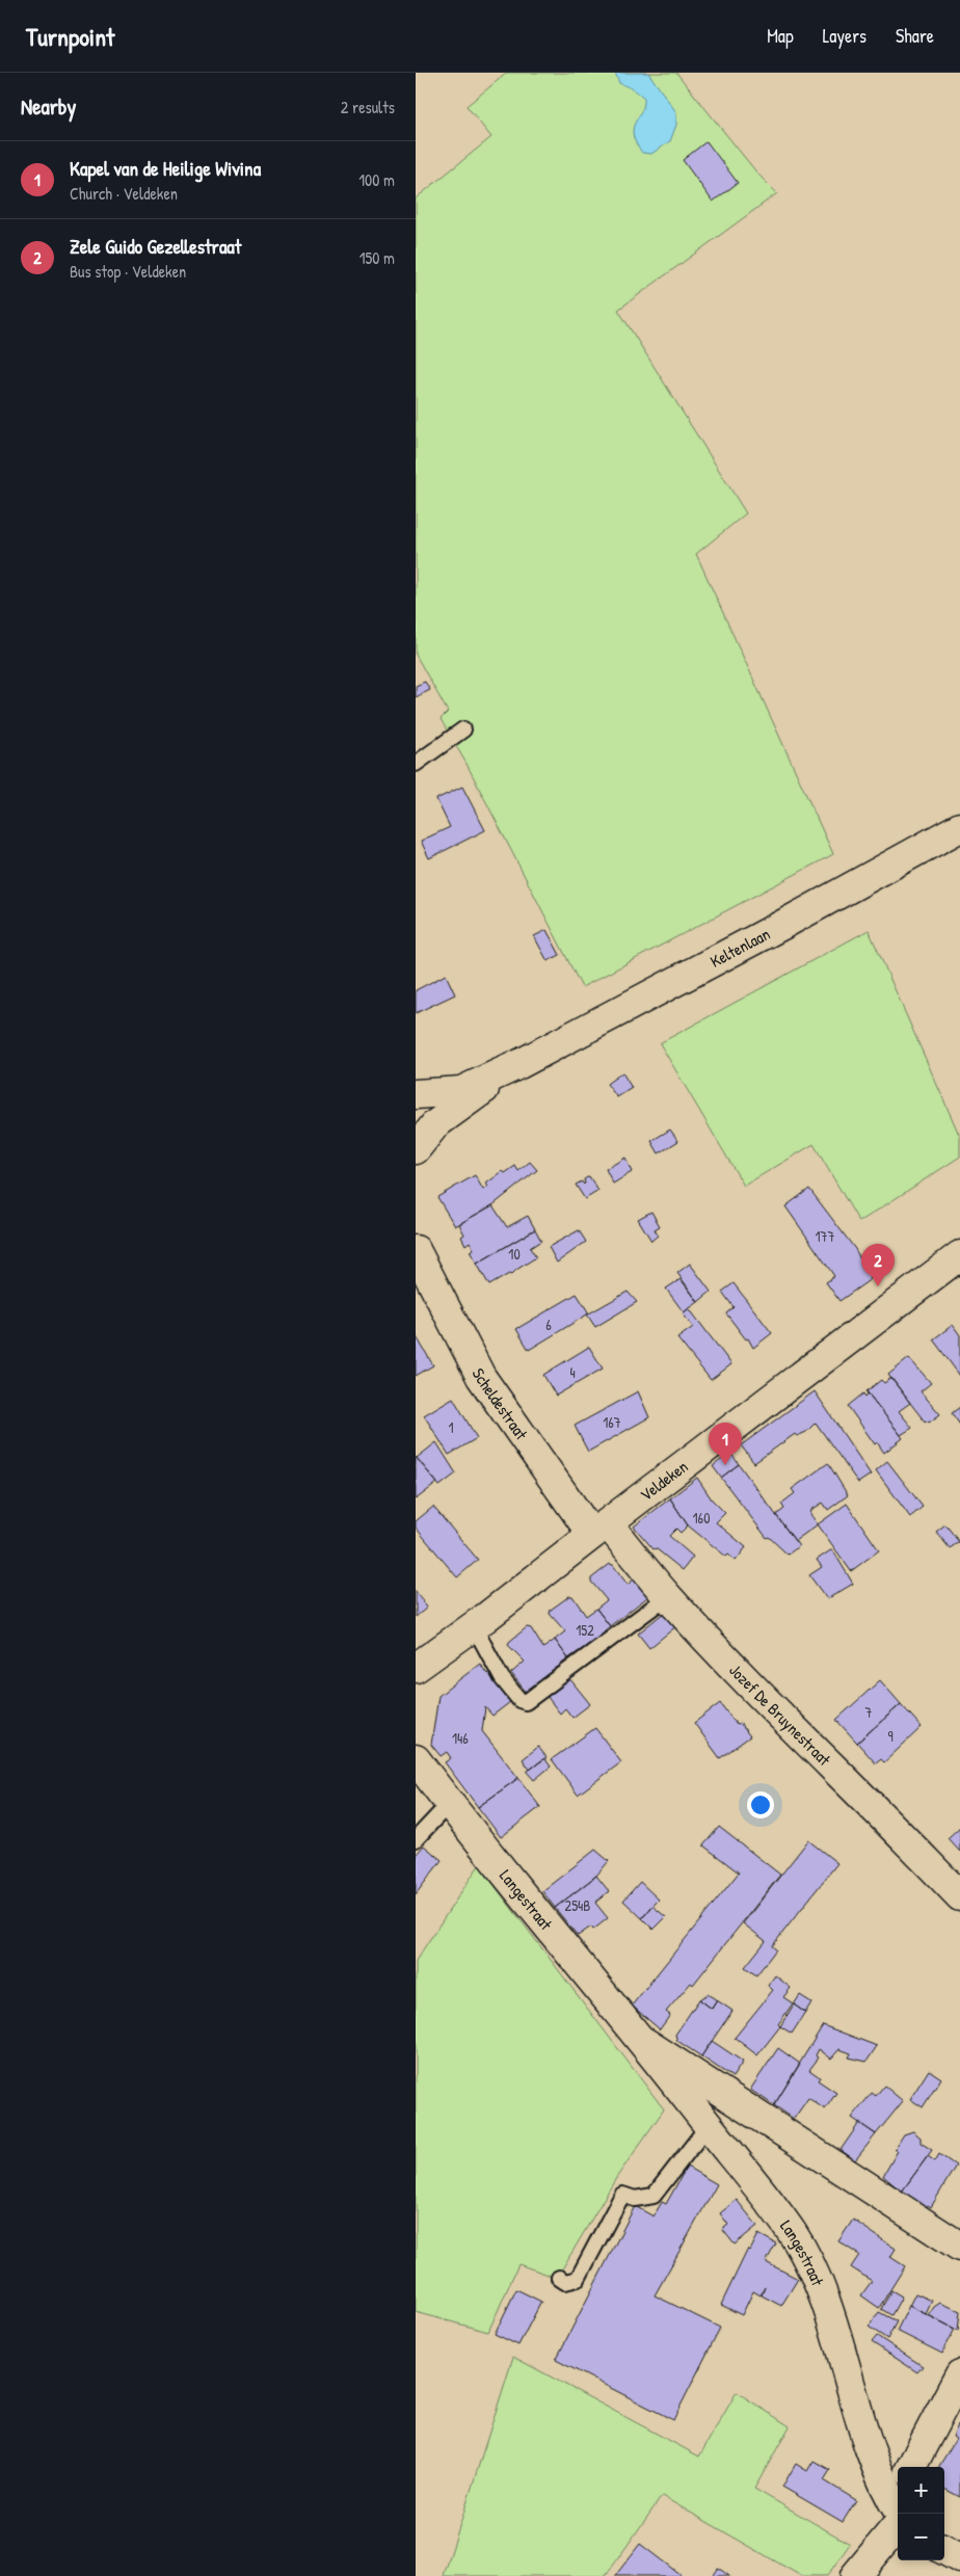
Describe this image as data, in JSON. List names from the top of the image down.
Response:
{
  "streets": {
    "street": [
      "Keltenlaan",
      "Scheldestraat",
      "Veldeken",
      "Jozef De Bruynestraat",
      "Langestraat"
    ]
  },
  "crossings": [
    ["Scheldestraat", "Veldeken"],
    ["Scheldestraat", "Jozef De Bruynestraat"],
    ["Veldeken", "Jozef De Bruynestraat"]
  ],
  "house_numbers": [
    "177",
    "10",
    "6",
    "4",
    "167",
    "1",
    "160",
    "152",
    "7",
    "9",
    "146",
    "254B"
  ],
  "page": {
    "header": "Turnpoint",
    "nav": ["Map", "Layers", "Share"],
    "heading": ["Nearby", "2 results"],
    "list": [
      {
        "mark": "1",
        "name": "Kapel van de Heilige Wivina",
        "note": "Church · Veldeken",
        "value": "100 m"
      },
      {
        "mark": "2",
        "name": "Zele Guido Gezellestraat",
        "note": "Bus stop · Veldeken",
        "value": "150 m"
      }
    ],
    "pins": ["2", "1"],
    "map_buttons": ["+", "−"]
  }
}
